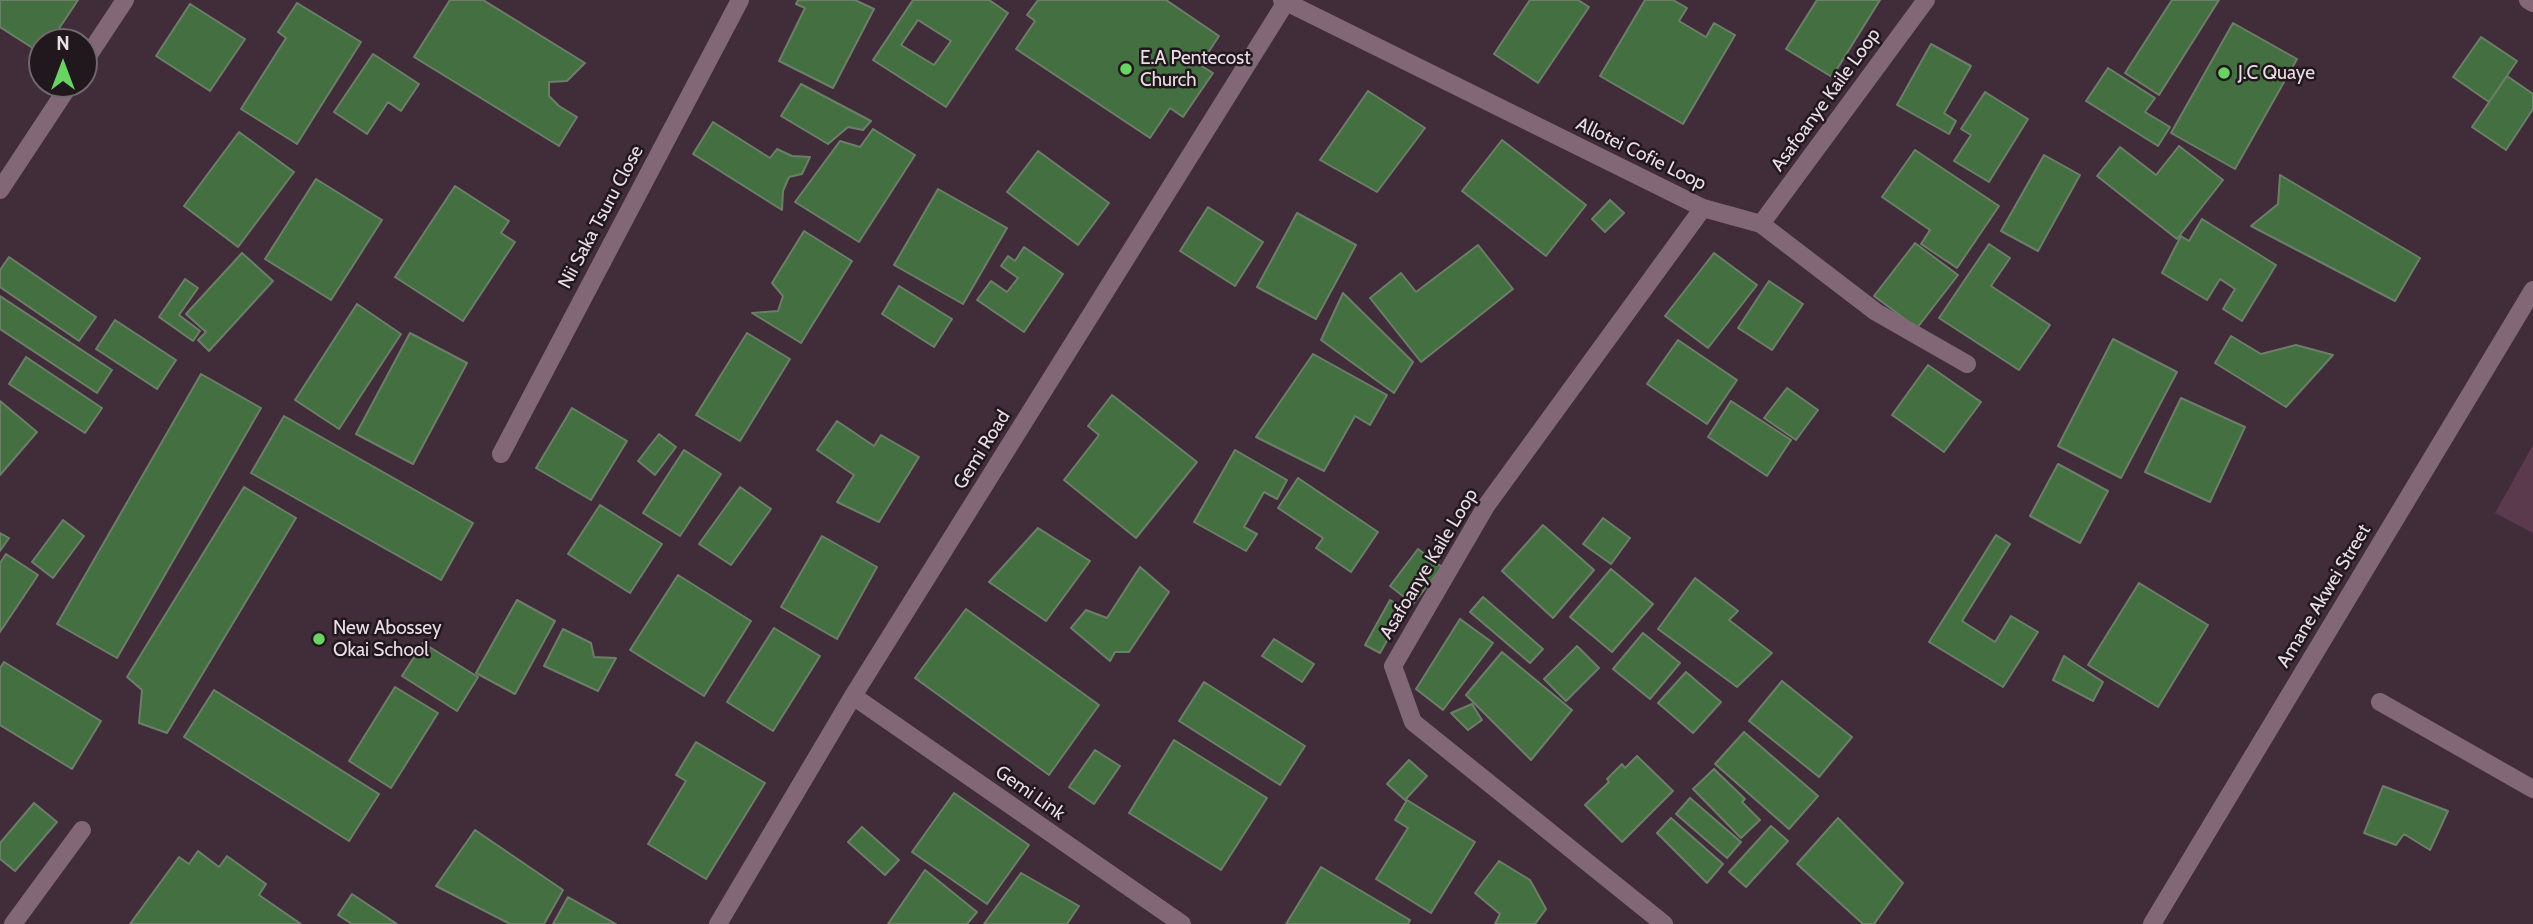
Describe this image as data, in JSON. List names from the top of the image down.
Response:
{
  "streets": {
    "street": [
      "Asafoanye Kaile Loop",
      "Allotei Cofie Loop",
      "Nii Saka Tsuru Close",
      "Gemi Road",
      "Amane Akwei Street",
      "Gemi Link"
    ]
  },
  "crossings": [
    ["Asafoanye Kaile Loop", "Allotei Cofie Loop"],
    ["Allotei Cofie Loop", "Gemi Road"],
    ["Gemi Road", "Gemi Link"]
  ],
  "places": ["E.A Pentecost Church", "J.C Quaye", "New Abossey Okai School"],
  "north": "top"
}
